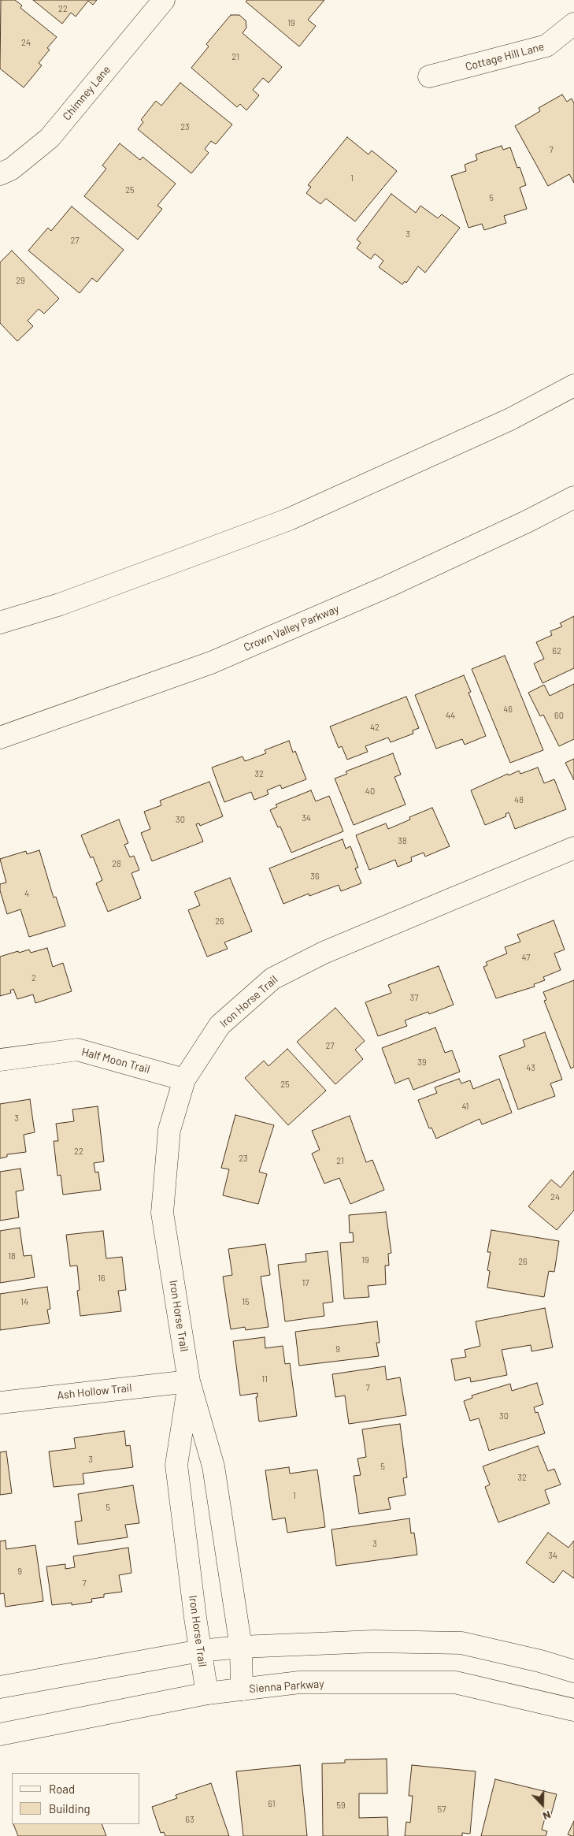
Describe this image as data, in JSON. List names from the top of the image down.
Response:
{
  "streets": {
    "main road": [
      "Cottage Hill Lane",
      "Chimney Lane",
      "Crown Valley Parkway",
      "Iron Horse Trail",
      "Half Moon Trail",
      "Ash Hollow Trail",
      "Sienna Parkway"
    ]
  },
  "crossings": [
    ["Iron Horse Trail", "Half Moon Trail"],
    ["Iron Horse Trail", "Ash Hollow Trail"],
    ["Iron Horse Trail", "Sienna Parkway"]
  ],
  "house_numbers": [
    "22",
    "19",
    "24",
    "21",
    "23",
    "7",
    "1",
    "25",
    "5",
    "3",
    "27",
    "29",
    "62",
    "46",
    "44",
    "60",
    "42",
    "32",
    "40",
    "48",
    "34",
    "30",
    "38",
    "28",
    "36",
    "4",
    "26",
    "47",
    "2",
    "37",
    "27",
    "39",
    "43",
    "25",
    "41",
    "3",
    "22",
    "23",
    "21",
    "24",
    "18",
    "19",
    "26",
    "16",
    "17",
    "14",
    "15",
    "9",
    "11",
    "7",
    "30",
    "3",
    "5",
    "32",
    "1",
    "5",
    "3",
    "34",
    "9",
    "7",
    "61",
    "59",
    "57",
    "63"
  ],
  "legend": ["Road", "Building"],
  "north": "bottom"
}
